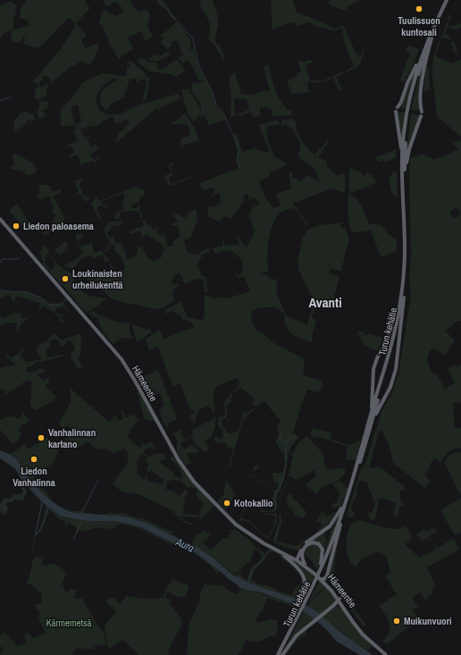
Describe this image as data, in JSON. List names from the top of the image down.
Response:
{
  "streets": {
    "highway": ["Turun kehätie", "Hämeentie"]
  },
  "crossings": [
    ["Turun kehätie", "Hämeentie"]
  ],
  "districts": ["Avanti"],
  "water": ["Aura"],
  "parks": ["Kärmemetsä"],
  "places": [
    "Tuulissuon kuntosali",
    "Liedon paloasema",
    "Loukinaisten urheilukenttä",
    "Vanhalinnan kartano",
    "Liedon Vanhalinna",
    "Kotokallio",
    "Muikunvuori"
  ]
}
